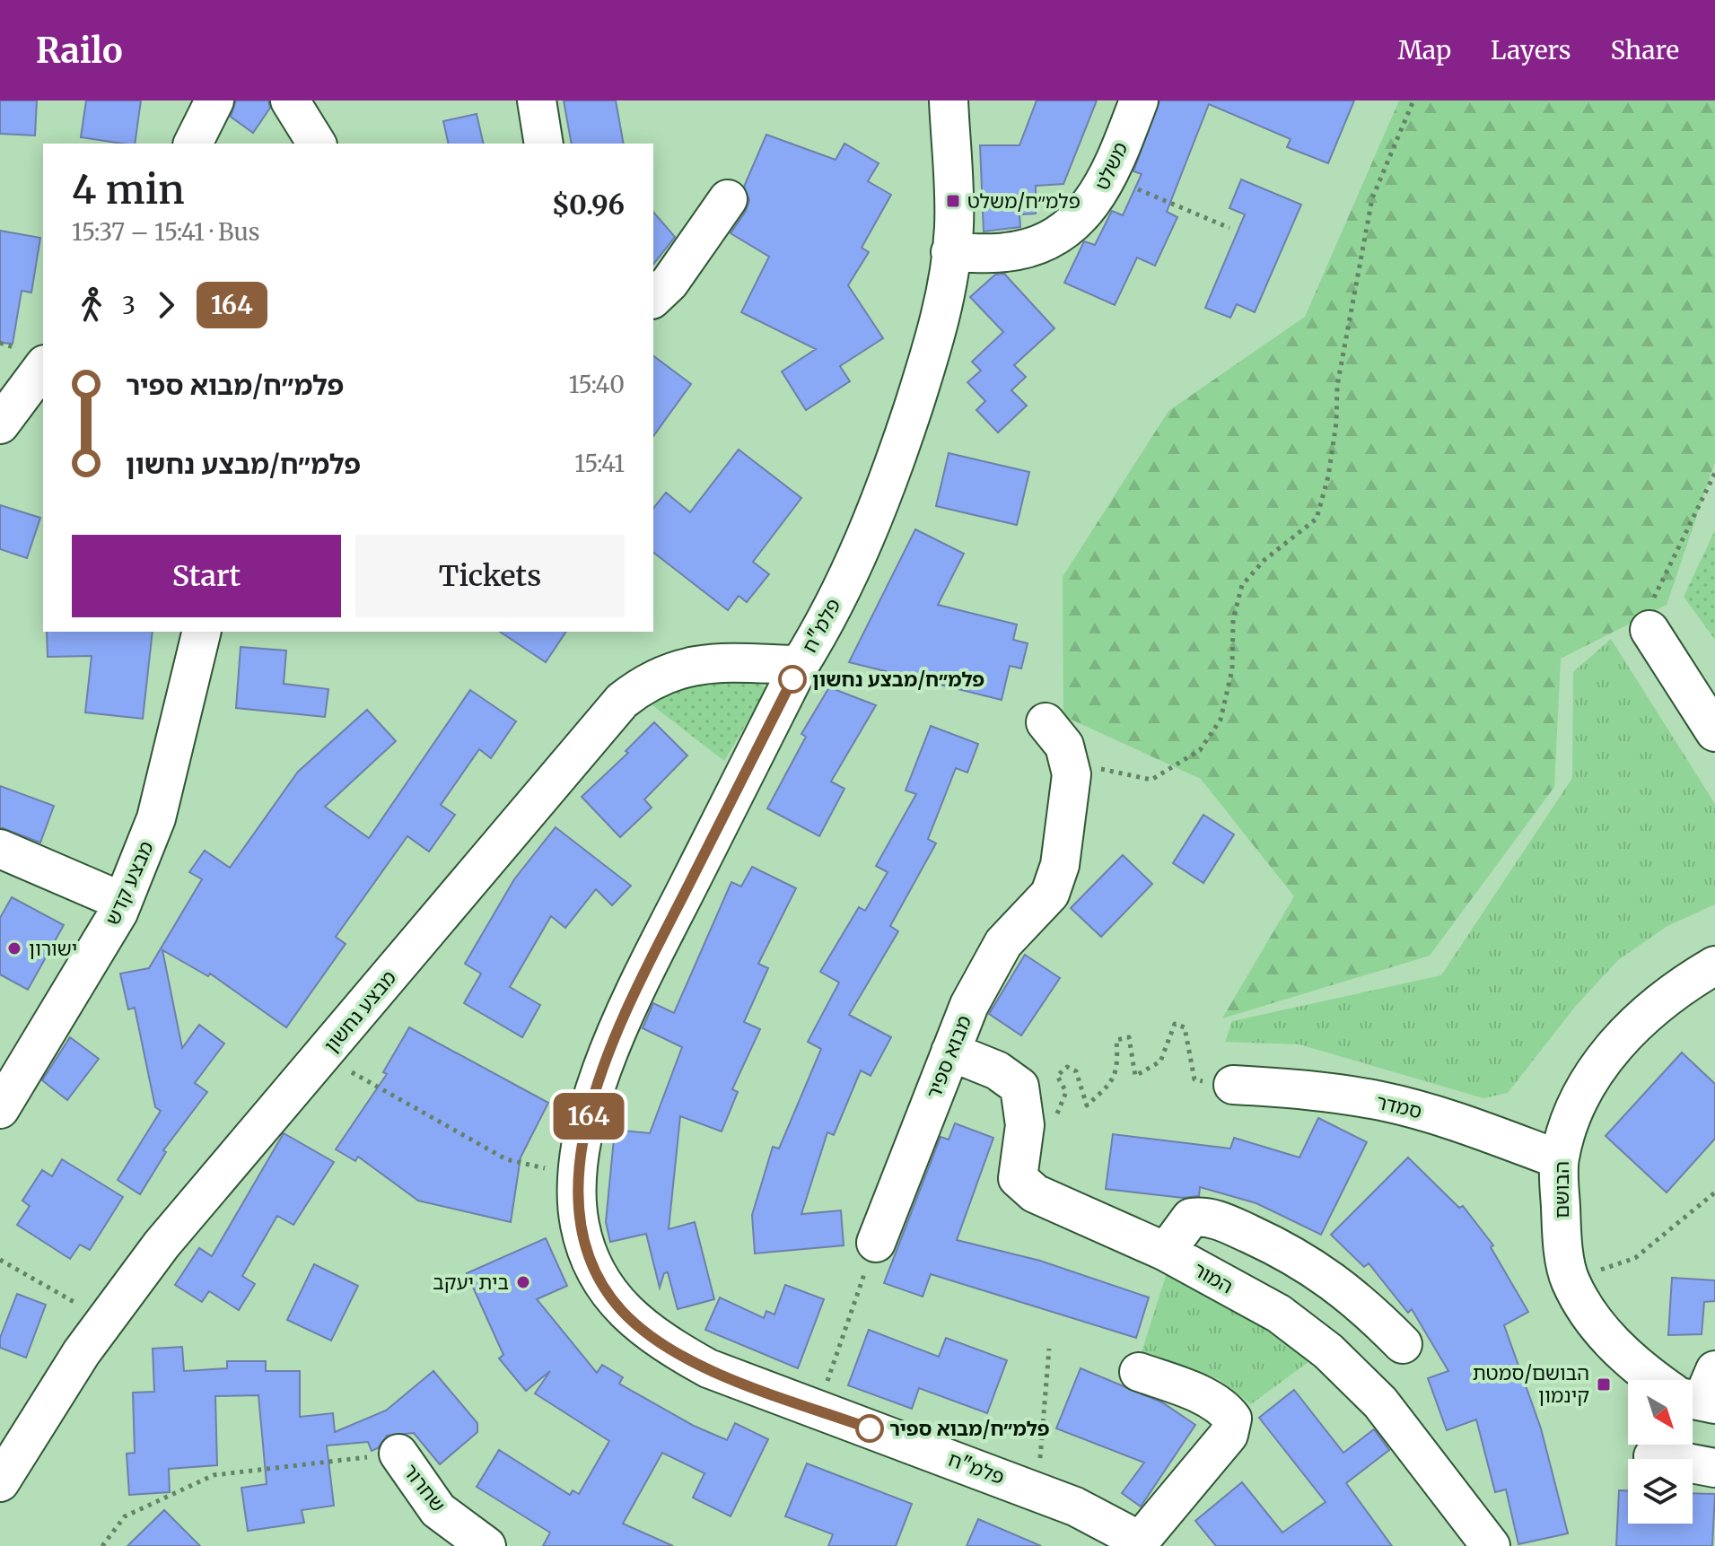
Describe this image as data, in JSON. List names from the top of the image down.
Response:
{
  "streets": {
    "street": [
      "משלט",
      "פלמ\"ח",
      "מבצע קדש",
      "מבצע נחשון",
      "מבוא ספיר",
      "סמדר",
      "הבושם",
      "המור",
      "שחרור"
    ]
  },
  "crossings": [
    ["משלט", "פלמ\"ח"],
    ["פלמ\"ח", "מבצע נחשון"],
    ["מבוא ספיר", "המור"],
    ["סמדר", "הבושם"]
  ],
  "places": {
    "transit": ["פלמ״ח/משלט", "הבושם/סמטת קינמון"],
    "other": [
      "פלמ״ח/מבצע נחשון",
      "ישורון",
      "בית יעקב",
      "פלמ״ח/מבוא ספיר"
    ]
  },
  "lines": ["bus line 164"],
  "north": "bottom right",
  "page": {
    "header": "Railo",
    "nav": ["Map", "Layers", "Share"],
    "on_map": "164",
    "heading": ["4 min", "15:37 – 15:41 · Bus", "$0.96"],
    "legs": ["3", "164"],
    "list": [
      {
        "name": "פלמ״ח/מבוא ספיר",
        "value": "15:40"
      },
      {
        "name": "פלמ״ח/מבצע נחשון",
        "value": "15:41"
      }
    ],
    "buttons": ["Start", "Tickets"]
  }
}
